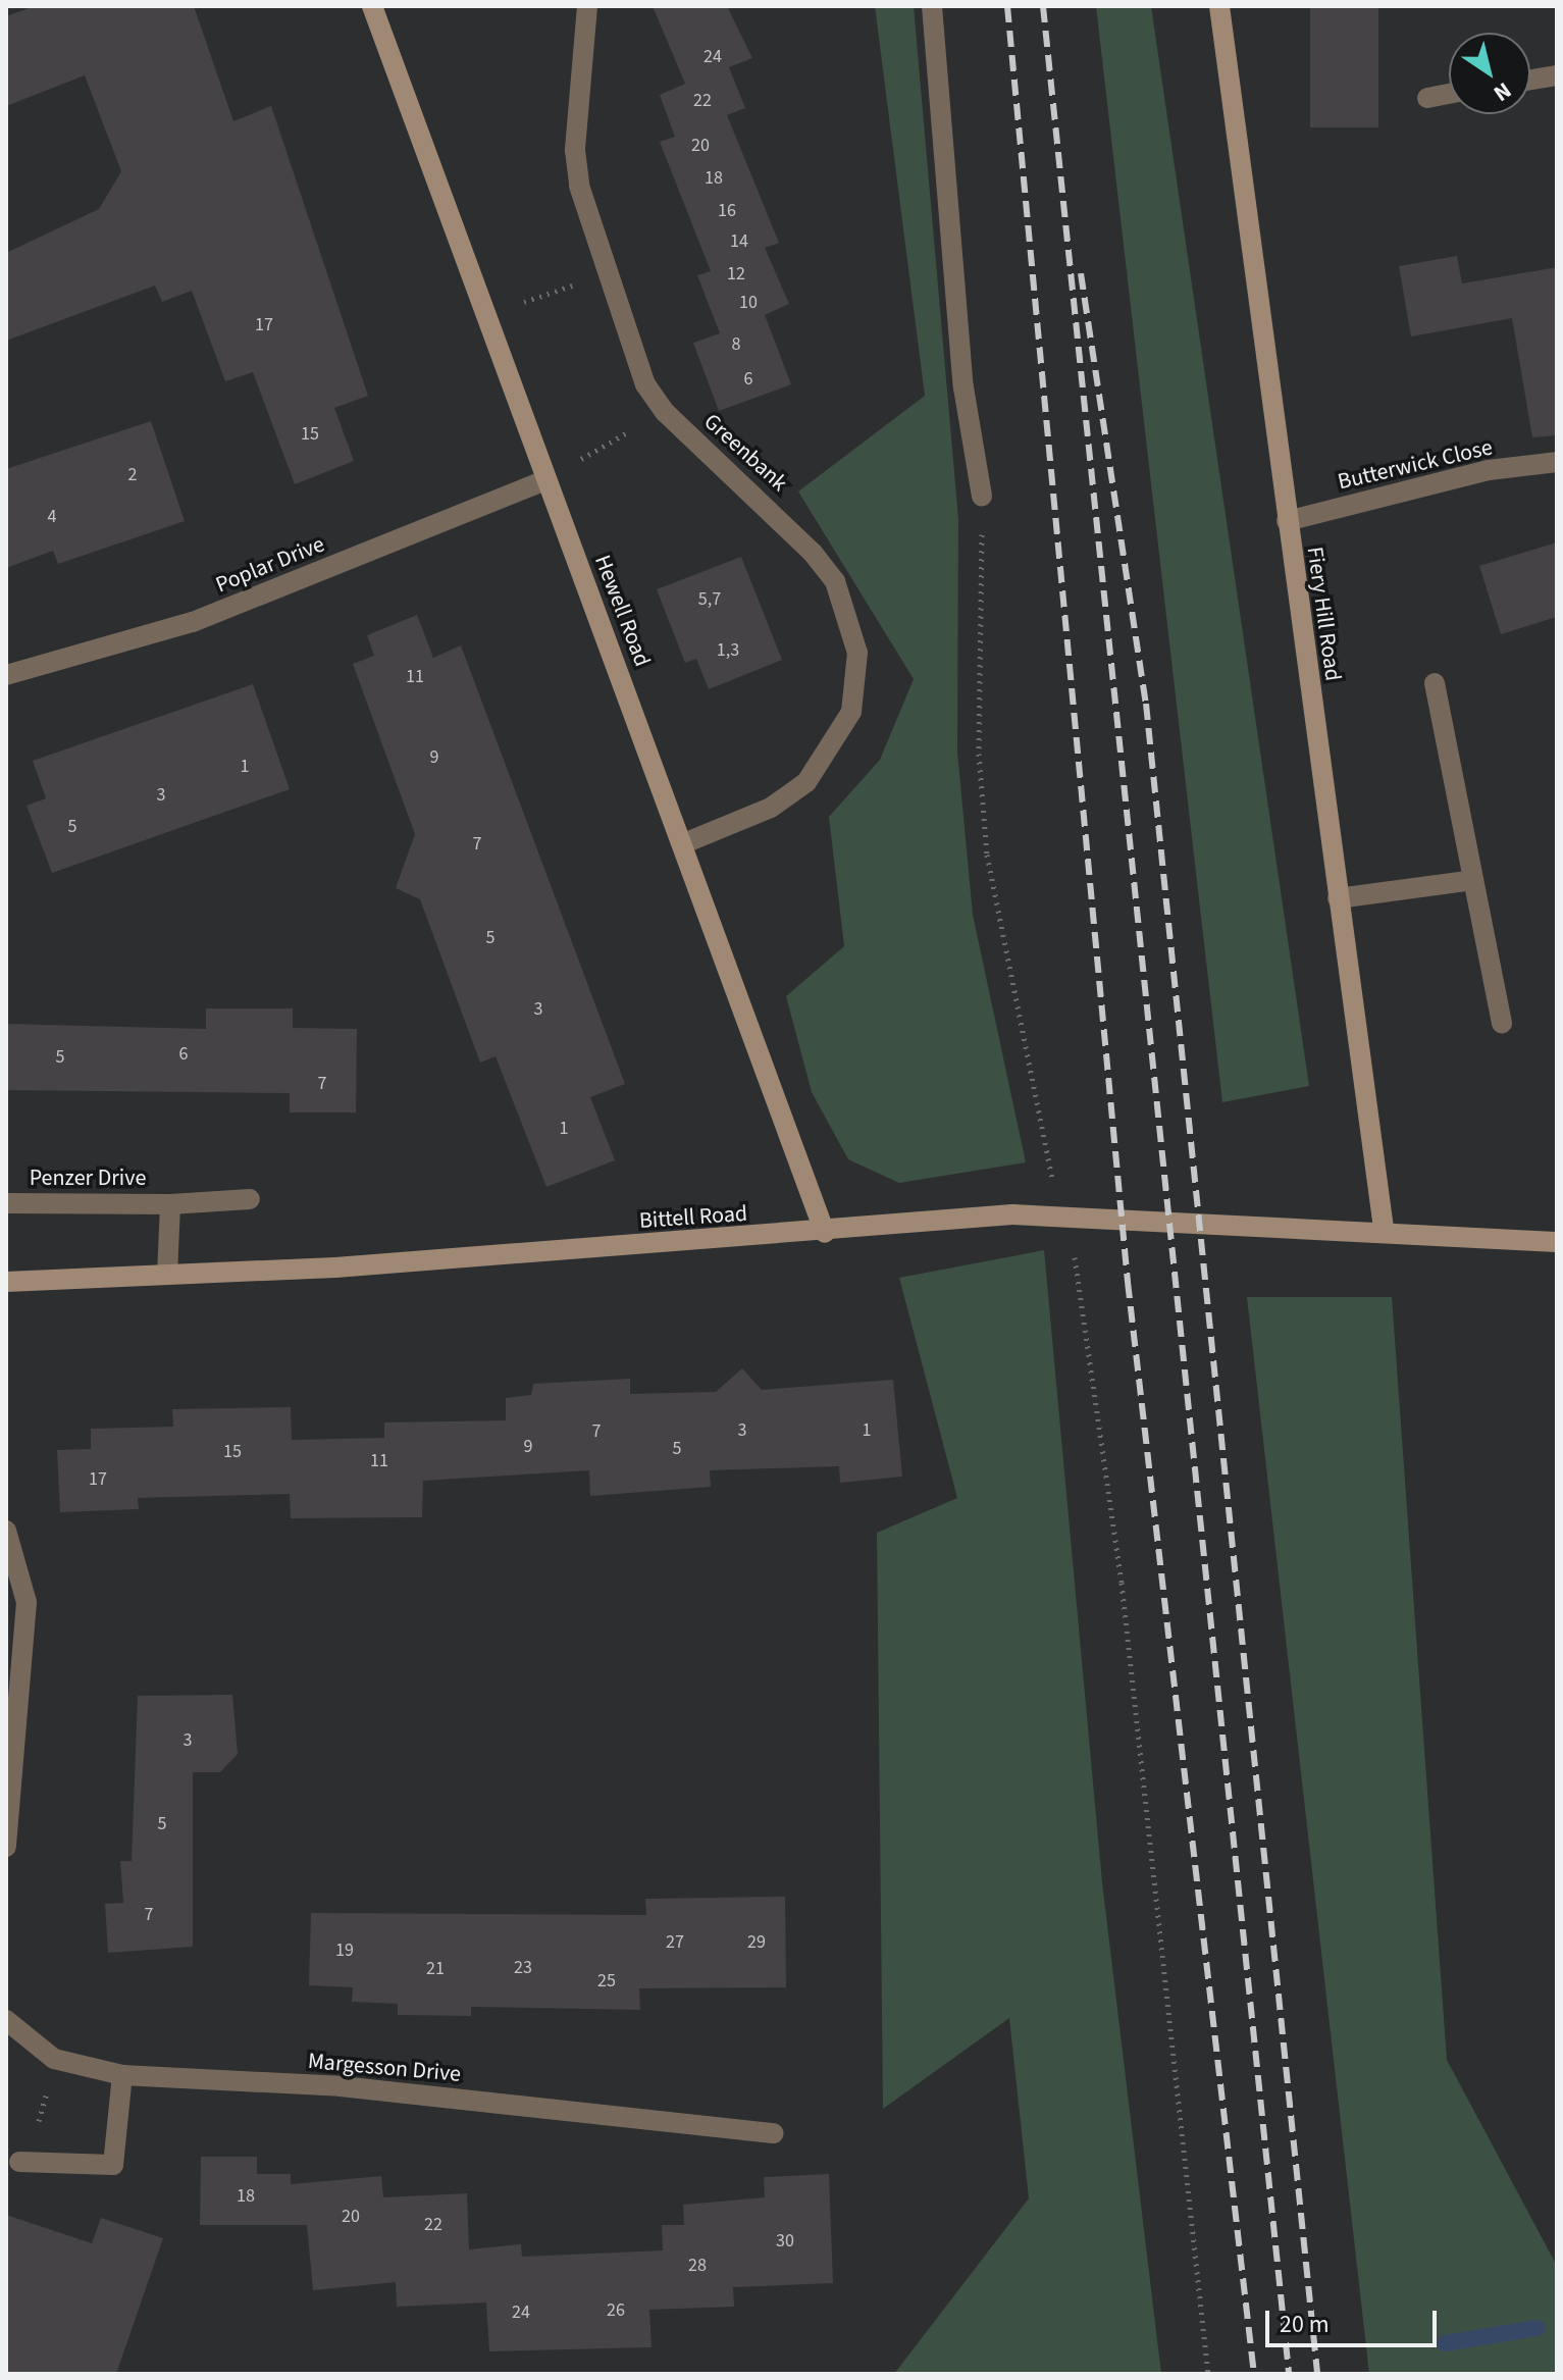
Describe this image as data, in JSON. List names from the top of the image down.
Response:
{
  "streets": {
    "street": [
      "Greenbank",
      "Butterwick Close",
      "Poplar Drive",
      "Hewell Road",
      "Fiery Hill Road",
      "Penzer Drive",
      "Bittell Road",
      "Margesson Drive"
    ]
  },
  "crossings": [
    ["Greenbank", "Hewell Road"],
    ["Butterwick Close", "Fiery Hill Road"],
    ["Poplar Drive", "Hewell Road"],
    ["Hewell Road", "Bittell Road"],
    ["Fiery Hill Road", "Bittell Road"],
    ["Penzer Drive", "Bittell Road"]
  ],
  "house_numbers": [
    "24",
    "22",
    "20",
    "18",
    "16",
    "14",
    "12",
    "10",
    "17",
    "8",
    "6",
    "15",
    "2",
    "4",
    "5,7",
    "1,3",
    "11",
    "9",
    "1",
    "3",
    "5",
    "7",
    "5",
    "3",
    "6",
    "5",
    "7",
    "1",
    "3",
    "1",
    "7",
    "9",
    "5",
    "15",
    "11",
    "17",
    "3",
    "5",
    "7",
    "27",
    "29",
    "19",
    "23",
    "21",
    "25",
    "18",
    "20",
    "22",
    "30",
    "28",
    "26",
    "24"
  ],
  "scale_bar": "20 m",
  "north": "bottom right"
}
